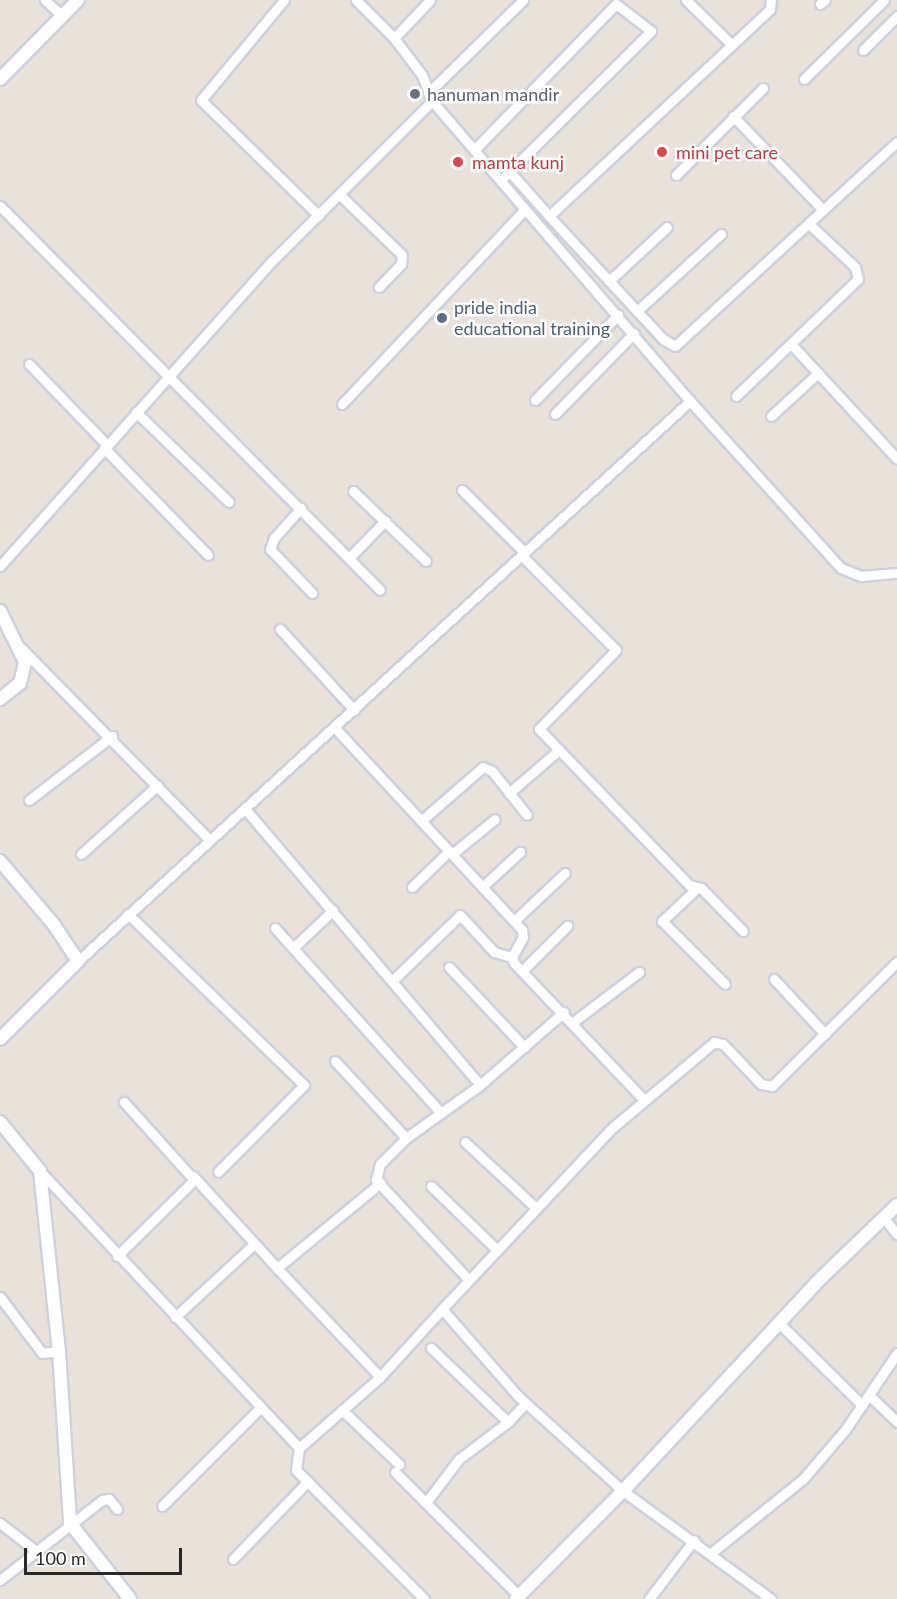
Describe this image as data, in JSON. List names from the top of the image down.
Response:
{
  "places": [
    "hanuman mandir",
    "mini pet care",
    "mamta kunj",
    "pride india educational training"
  ],
  "scale_bar": "100 m"
}
